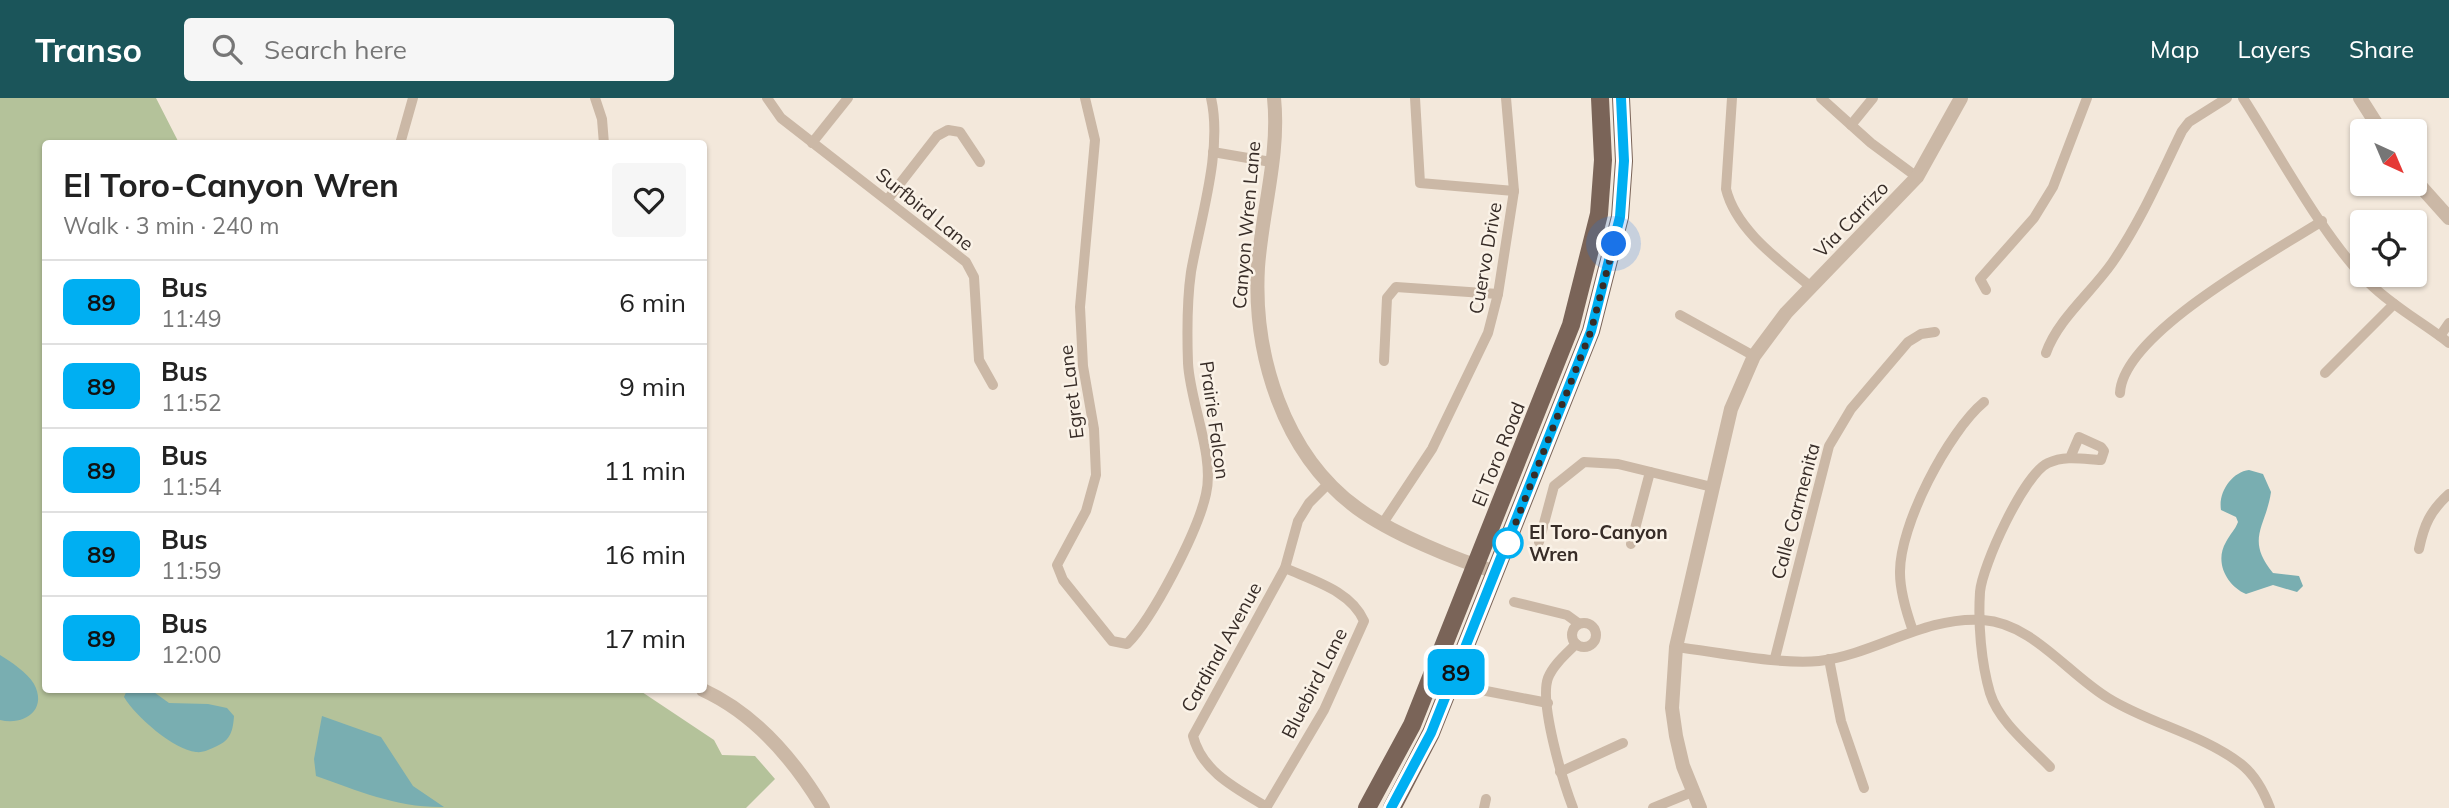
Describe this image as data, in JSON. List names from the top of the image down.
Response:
{
  "streets": {
    "main road": ["El Toro Road"],
    "street": [
      "Surfbird Lane",
      "Via Carrizo",
      "Canyon Wren Lane",
      "Cuervo Drive",
      "Egret Lane",
      "Prairie Falcon",
      "Calle Carmenita",
      "Cardinal Avenue",
      "Bluebird Lane"
    ]
  },
  "crossings": [
    ["Canyon Wren Lane", "Cuervo Drive"],
    ["Canyon Wren Lane", "El Toro Road"],
    ["Canyon Wren Lane", "Cardinal Avenue"],
    ["Egret Lane", "Prairie Falcon"],
    ["Cardinal Avenue", "Bluebird Lane"]
  ],
  "places": ["El Toro-Canyon Wren"],
  "lines": ["bus line 89"],
  "north": "bottom right",
  "page": {
    "header": "Transo",
    "search": "Search here",
    "nav": ["Map", "Layers", "Share"],
    "on_map": "89",
    "heading": ["El Toro-Canyon Wren", "Walk · 3 min · 240 m"],
    "list": [
      {
        "mark": "89",
        "name": "Bus",
        "note": "11:49",
        "value": "6 min"
      },
      {
        "mark": "89",
        "name": "Bus",
        "note": "11:52",
        "value": "9 min"
      },
      {
        "mark": "89",
        "name": "Bus",
        "note": "11:54",
        "value": "11 min"
      },
      {
        "mark": "89",
        "name": "Bus",
        "note": "11:59",
        "value": "16 min"
      },
      {
        "mark": "89",
        "name": "Bus",
        "note": "12:00",
        "value": "17 min"
      }
    ]
  }
}
